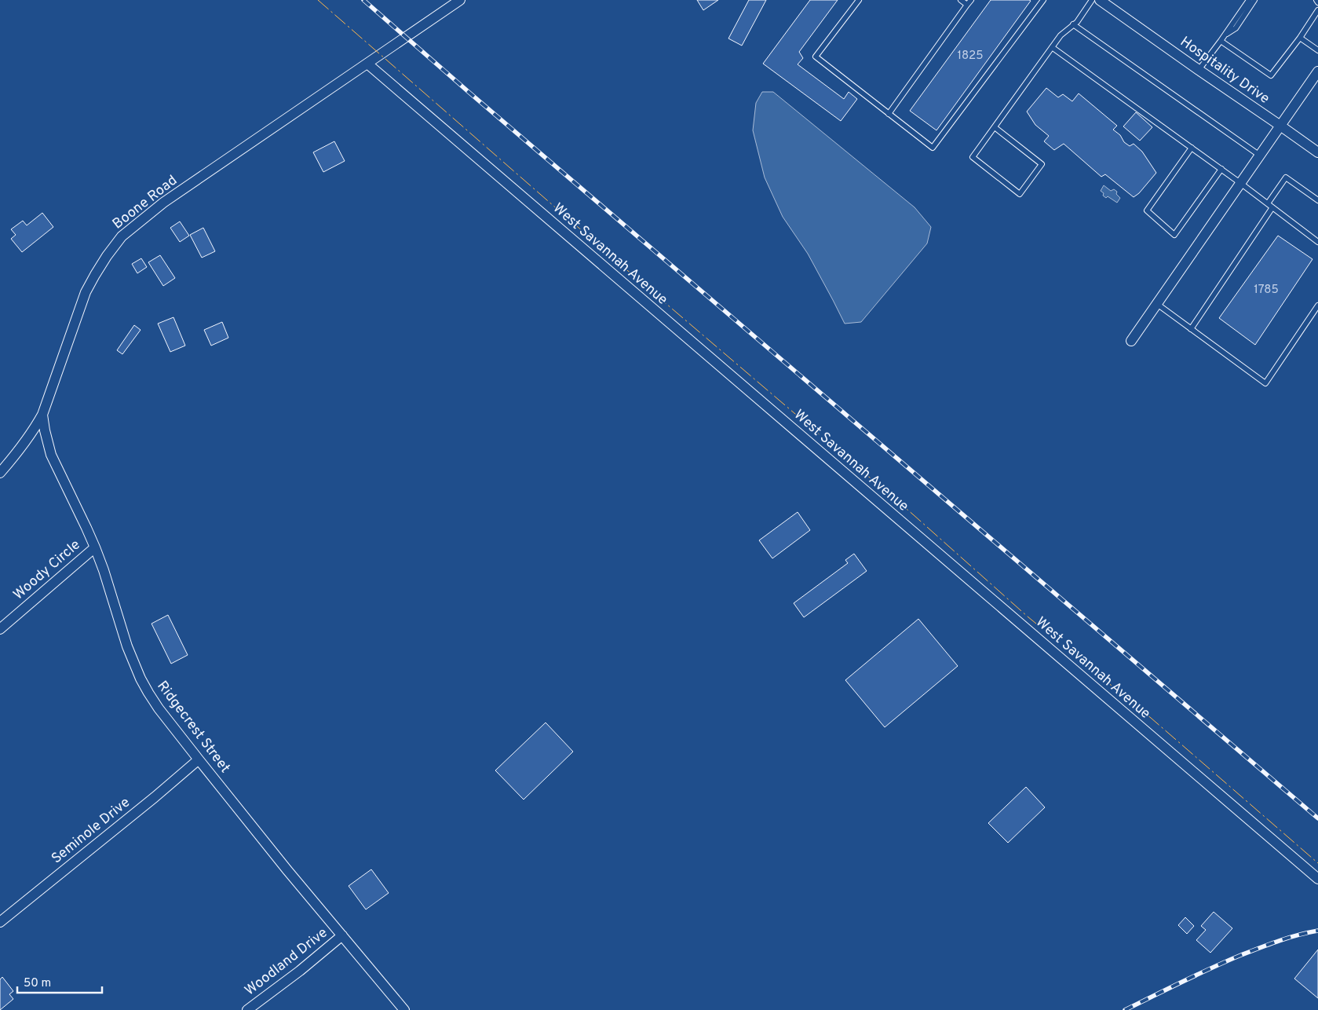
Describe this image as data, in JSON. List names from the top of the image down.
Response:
{
  "streets": {
    "street": [
      "Hospitality Drive",
      "Boone Road",
      "West Savannah Avenue",
      "Woody Circle",
      "Ridgecrest Street",
      "Seminole Drive",
      "Woodland Drive"
    ]
  },
  "crossings": [
    ["Boone Road", "West Savannah Avenue"],
    ["Boone Road", "Ridgecrest Street"],
    ["Woody Circle", "Ridgecrest Street"],
    ["Ridgecrest Street", "Seminole Drive"],
    ["Ridgecrest Street", "Woodland Drive"]
  ],
  "house_numbers": ["1825", "1785"],
  "scale_bar": "50 m"
}
